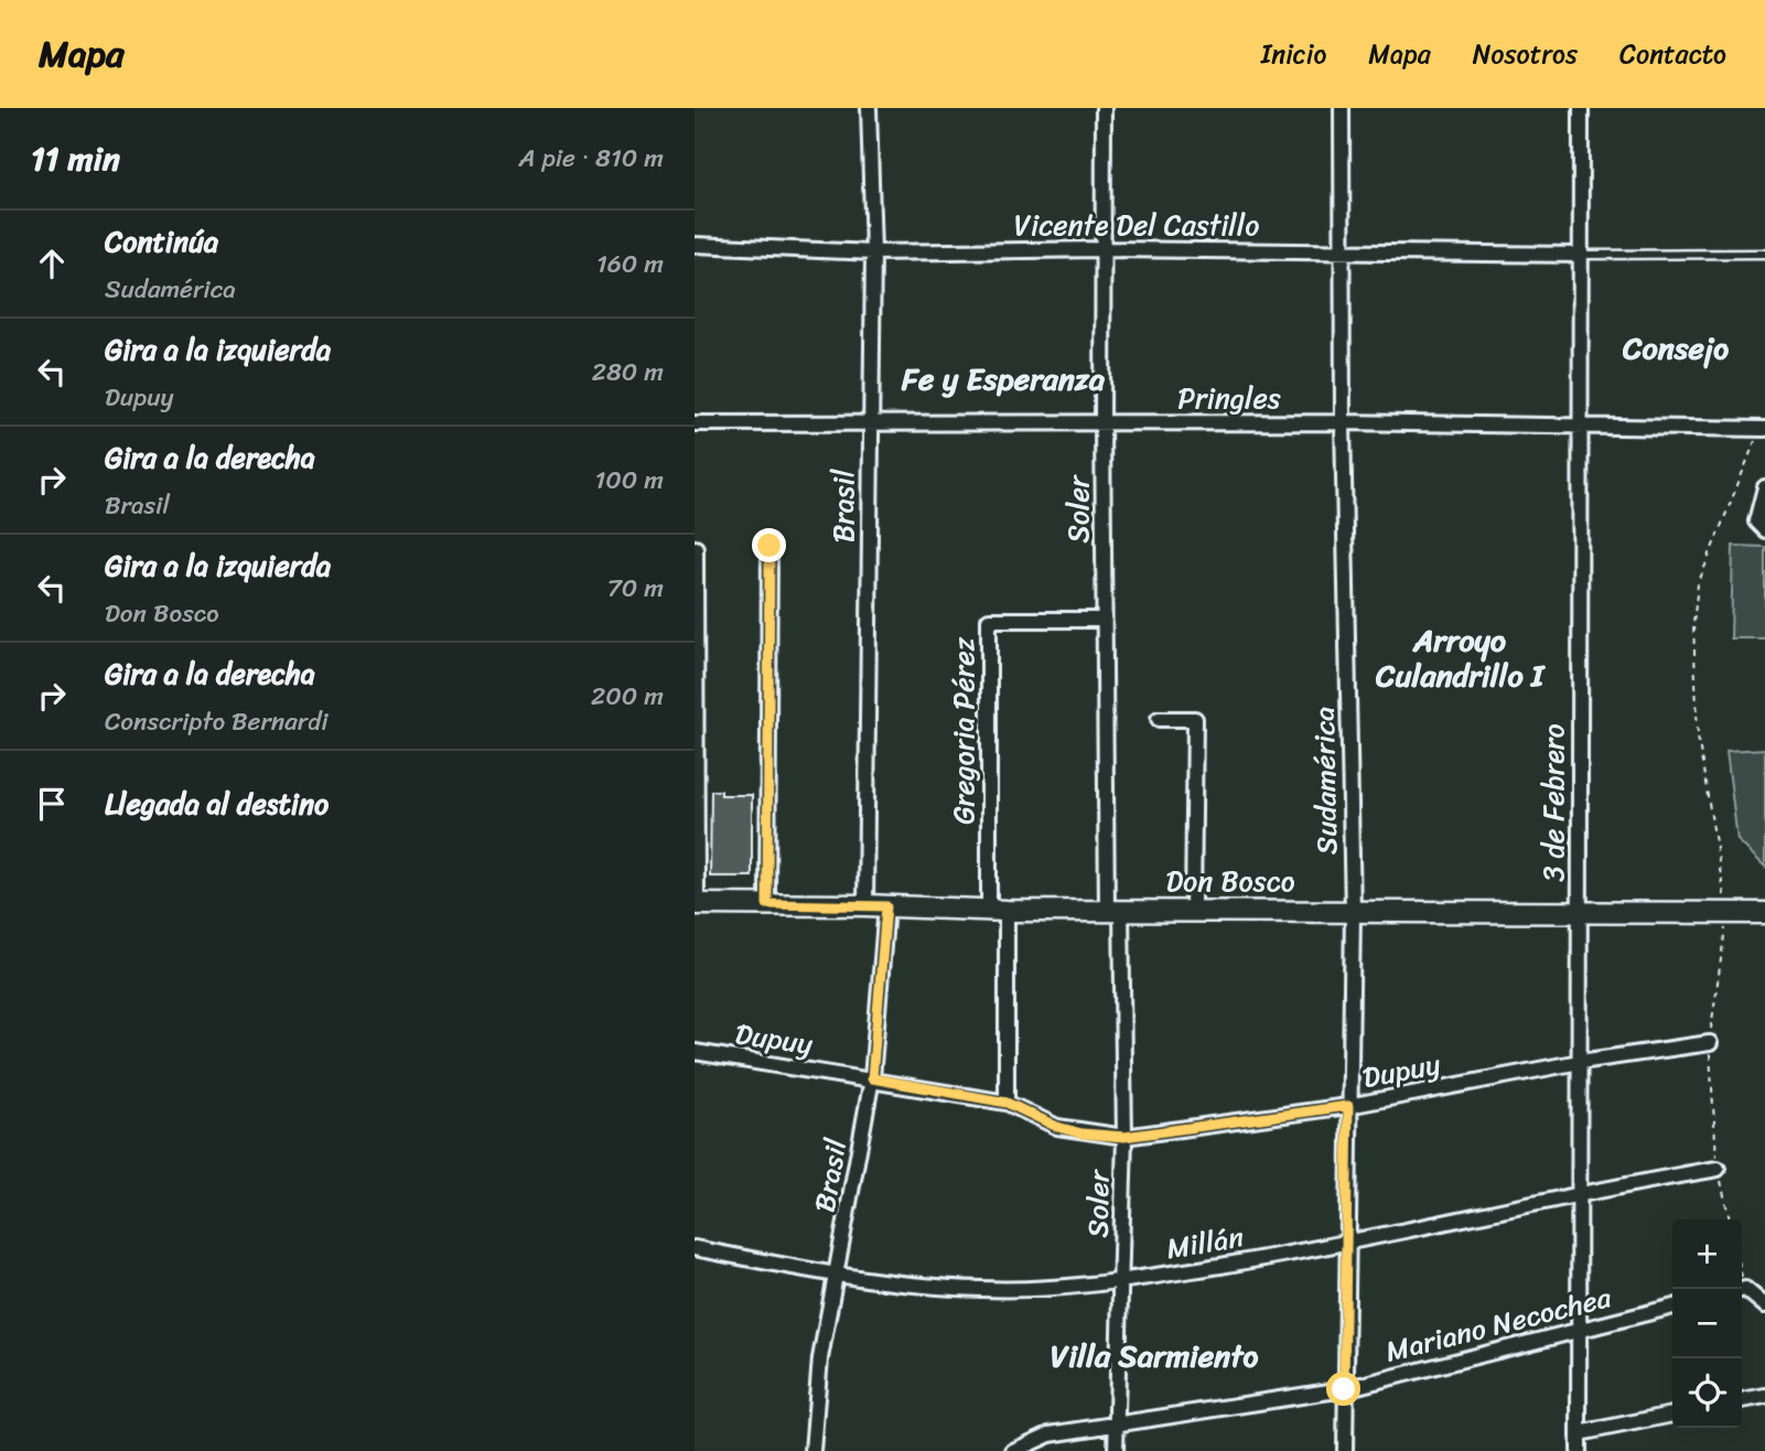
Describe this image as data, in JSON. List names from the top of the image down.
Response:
{
  "streets": {
    "main road": ["Don Bosco"],
    "street": [
      "Vicente Del Castillo",
      "Pringles",
      "Brasil",
      "Soler",
      "Gregoria Pérez",
      "Sudamérica",
      "3 de Febrero",
      "Dupuy",
      "Millán",
      "Mariano Necochea"
    ]
  },
  "crossings": [
    ["Vicente Del Castillo", "Brasil"],
    ["Vicente Del Castillo", "Soler"],
    ["Vicente Del Castillo", "Sudamérica"],
    ["Vicente Del Castillo", "3 de Febrero"],
    ["Pringles", "Brasil"],
    ["Pringles", "Soler"],
    ["Pringles", "Sudamérica"],
    ["Pringles", "3 de Febrero"],
    ["Brasil", "Don Bosco"],
    ["Brasil", "Dupuy"],
    ["Brasil", "Millán"],
    ["Soler", "Gregoria Pérez"],
    ["Soler", "Don Bosco"],
    ["Soler", "Dupuy"],
    ["Soler", "Millán"],
    ["Soler", "Mariano Necochea"],
    ["Gregoria Pérez", "Don Bosco"],
    ["Sudamérica", "Don Bosco"],
    ["Sudamérica", "Dupuy"],
    ["Sudamérica", "Millán"],
    ["Sudamérica", "Mariano Necochea"],
    ["3 de Febrero", "Don Bosco"],
    ["3 de Febrero", "Dupuy"],
    ["3 de Febrero", "Millán"],
    ["3 de Febrero", "Mariano Necochea"]
  ],
  "districts": [
    "Consejo",
    "Fe y Esperanza",
    "Arroyo Culandrillo I",
    "Villa Sarmiento"
  ],
  "page": {
    "header": "Mapa",
    "nav": [
      "Inicio",
      "Mapa",
      "Nosotros",
      "Contacto"
    ],
    "heading": ["11 min", "A pie · 810 m"],
    "list": [
      ["Continúa", "Sudamérica", "160 m"],
      ["Gira a la izquierda", "Dupuy", "280 m"],
      ["Gira a la derecha", "Brasil", "100 m"],
      ["Gira a la izquierda", "Don Bosco", "70 m"],
      ["Gira a la derecha", "Conscripto Bernardi", "200 m"],
      "Llegada al destino"
    ],
    "map_buttons": ["+", "−"]
  }
}
